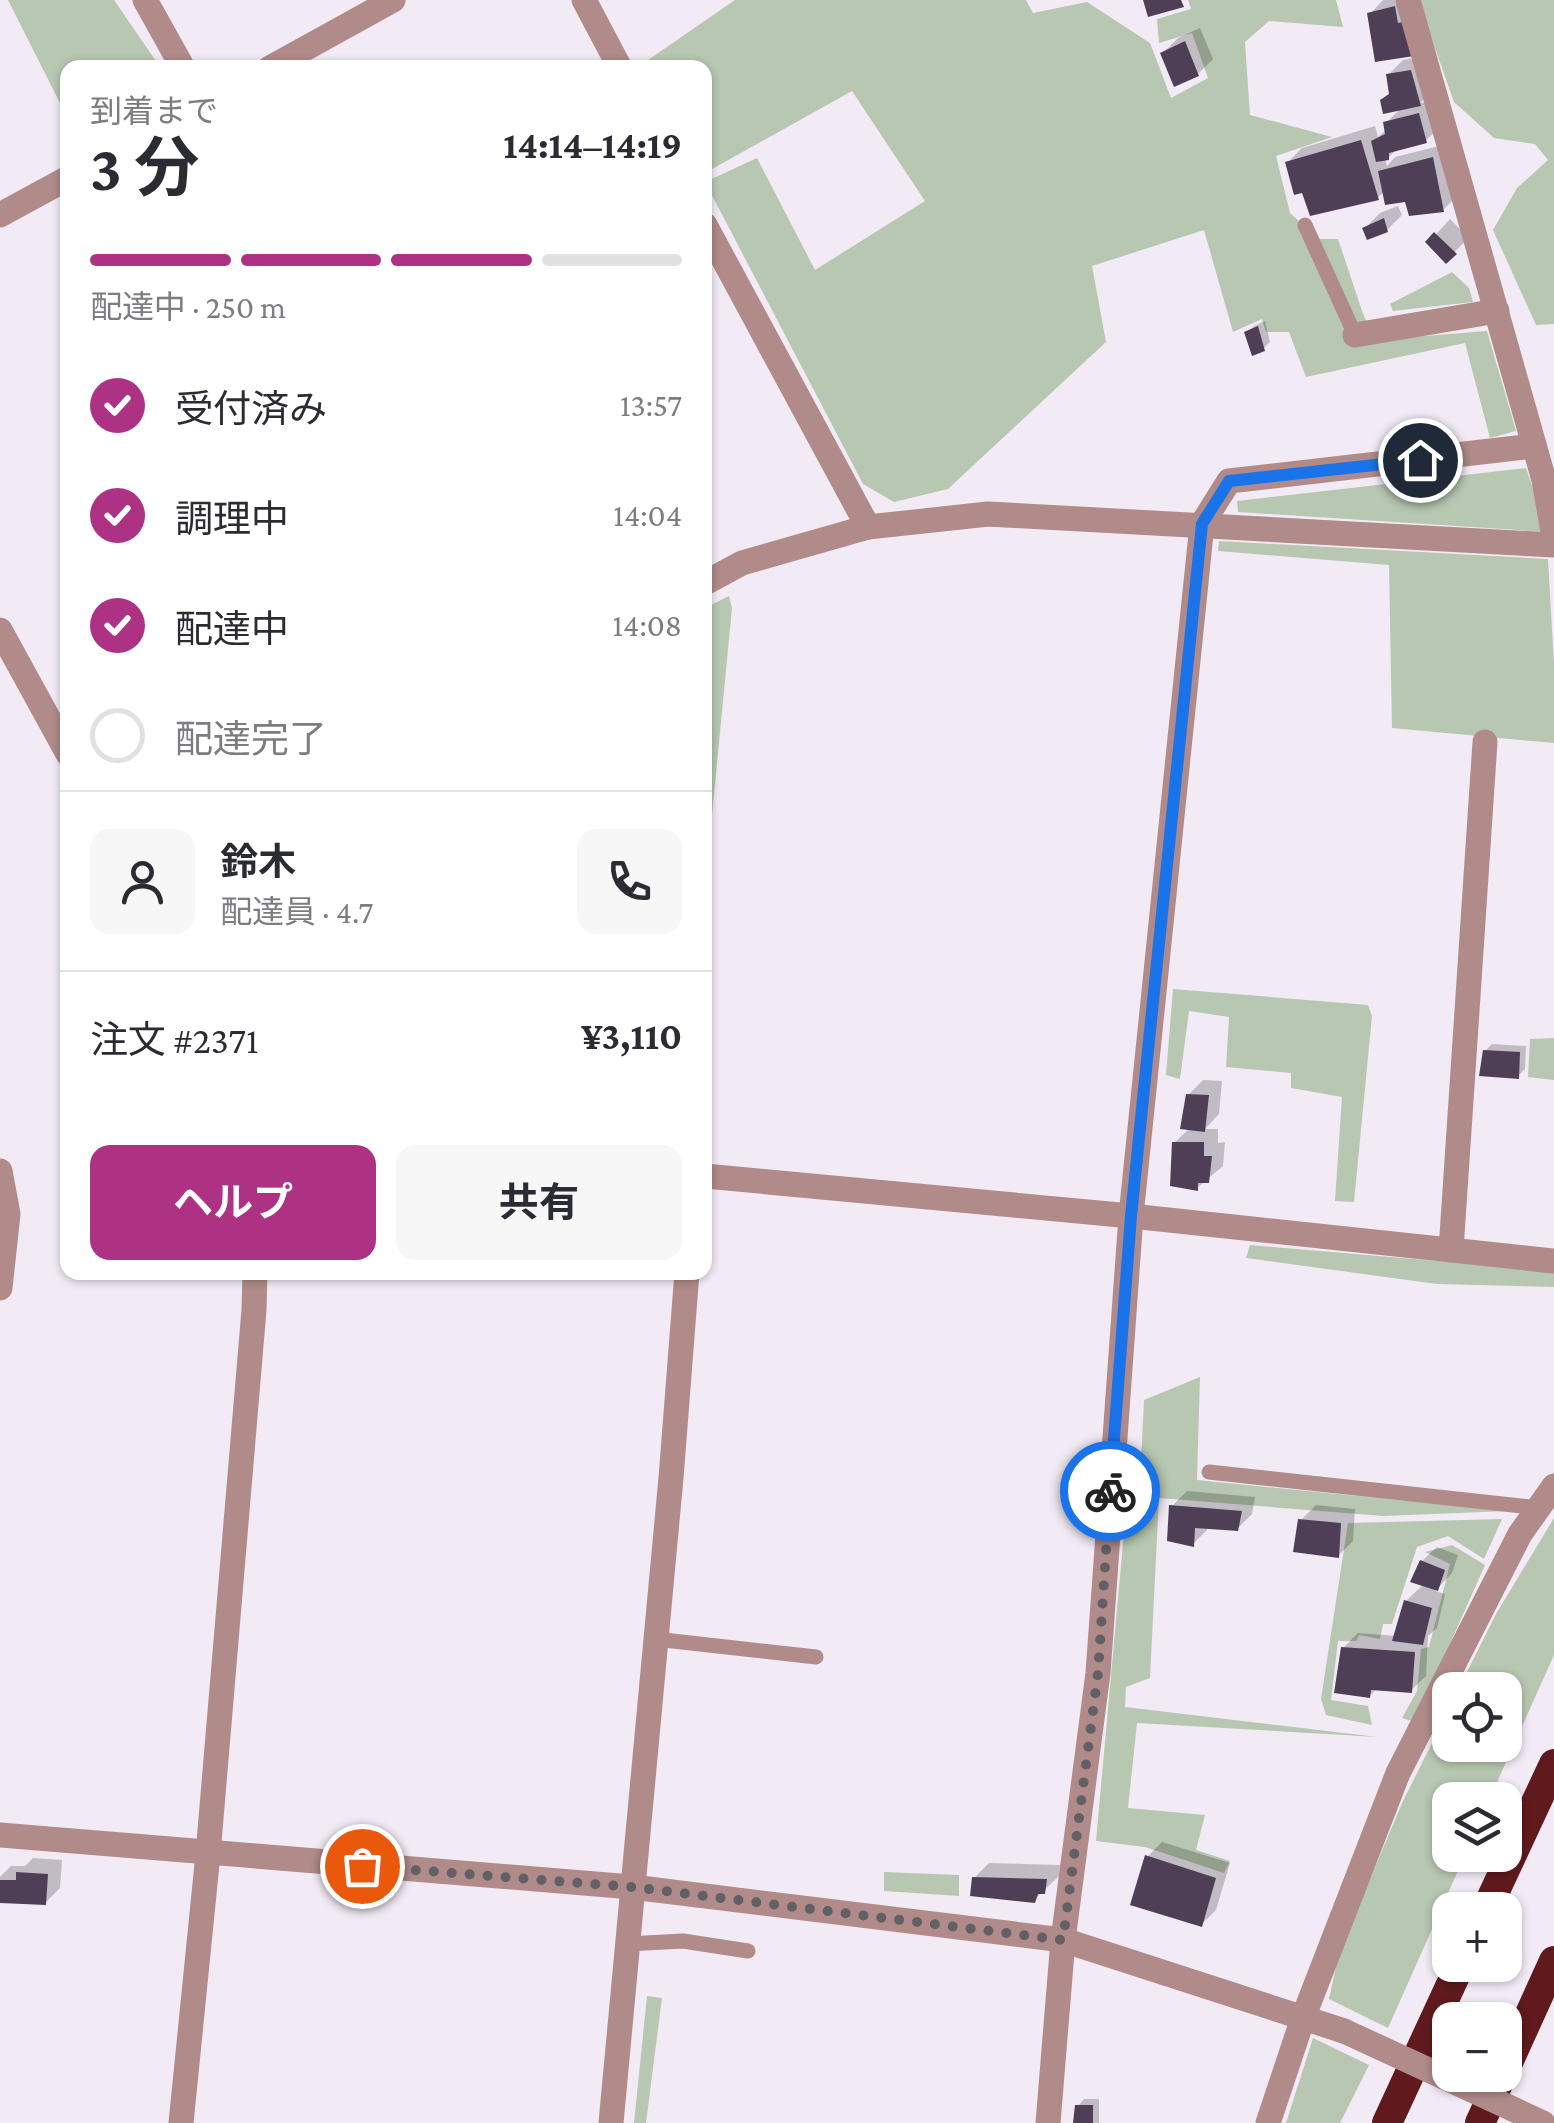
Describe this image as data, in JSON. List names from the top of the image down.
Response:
{
  "page": {
    "heading": ["3 分", "到着まで", "14:14–14:19"],
    "panel": [
      "鈴木",
      "配達員 · 4.7",
      "注文 #2371",
      "¥3,110"
    ],
    "bar": "配達中 · 250 m",
    "list": [
      ["受付済み", "13:57"],
      ["調理中", "14:04"],
      ["配達中", "14:08"],
      "配達完了"
    ],
    "buttons": ["ヘルプ", "共有"],
    "map_buttons": ["+", "−"]
  }
}
